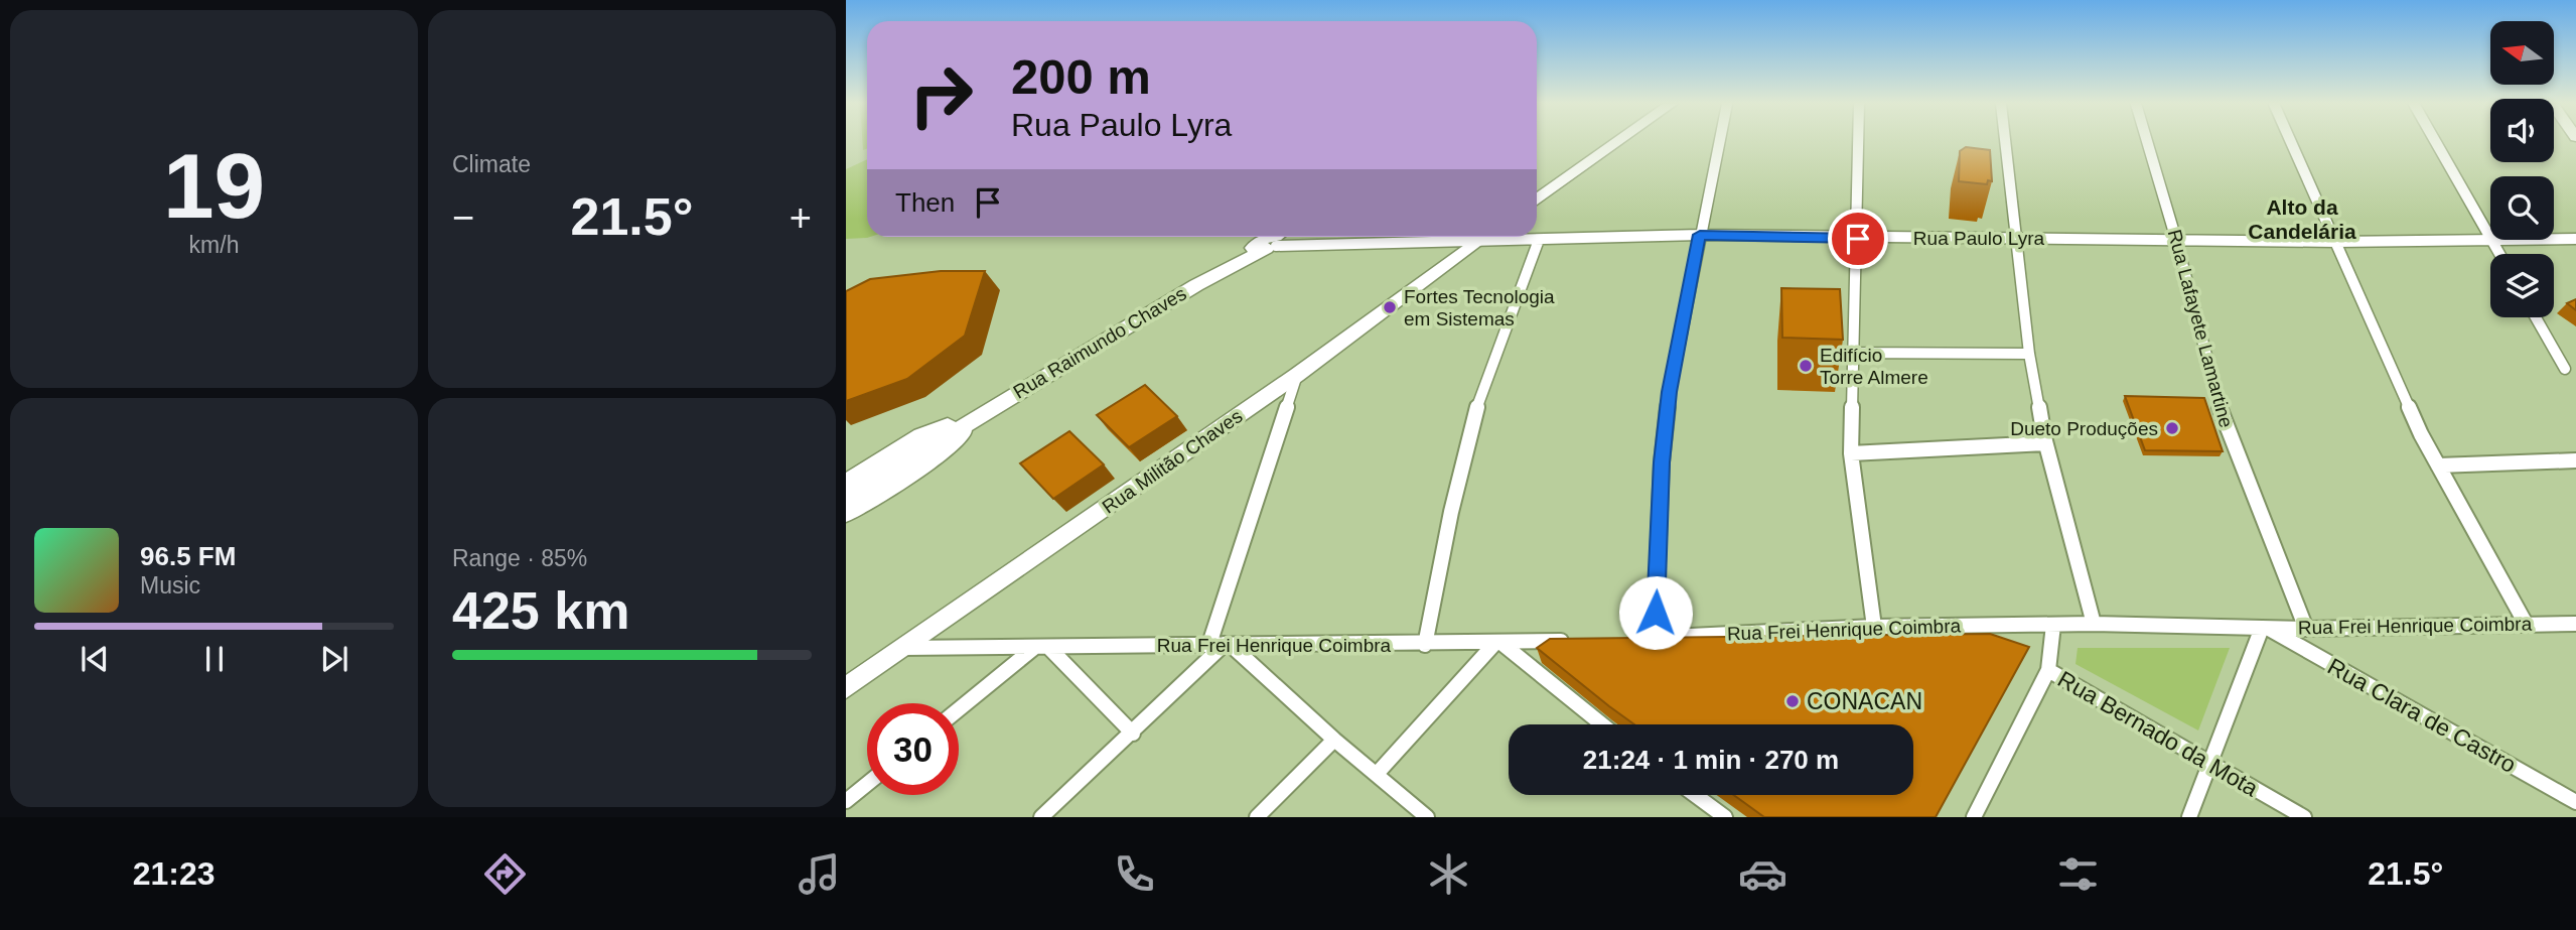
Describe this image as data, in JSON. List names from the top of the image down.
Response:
{
  "streets": {
    "street": [
      "Rua Paulo Lyra",
      "Rua Lafayete Lamartine",
      "Rua Raimundo Chaves",
      "Rua Militão Chaves",
      "Rua Frei Henrique Coimbra",
      "Rua Clara de Castro",
      "Rua Bernado da Mota"
    ]
  },
  "crossings": [
    ["Rua Paulo Lyra", "Rua Lafayete Lamartine"],
    ["Rua Paulo Lyra", "Rua Raimundo Chaves"],
    ["Rua Paulo Lyra", "Rua Militão Chaves"],
    ["Rua Lafayete Lamartine", "Rua Frei Henrique Coimbra"],
    ["Rua Militão Chaves", "Rua Frei Henrique Coimbra"],
    ["Rua Frei Henrique Coimbra", "Rua Clara de Castro"]
  ],
  "districts": ["Alto da Candelária"],
  "places": [
    "Fortes Tecnologia em Sistemas",
    "Edifício Torre Almere",
    "Dueto Produções",
    "CONACAN"
  ],
  "north": "left",
  "page": {
    "tile": [
      ["19", "km/h"],
      "Climate",
      ["Range · 85%", "425 km"]
    ],
    "turn": ["200 m", "Rua Paulo Lyra"],
    "then": "Then",
    "heat": ["−", "21.5°", "+"],
    "song": ["96.5 FM", "Music"],
    "limit": "30",
    "trip": "21:24 · 1 min · 270 m",
    "tabs": ["21:23", "21.5°"]
  }
}
